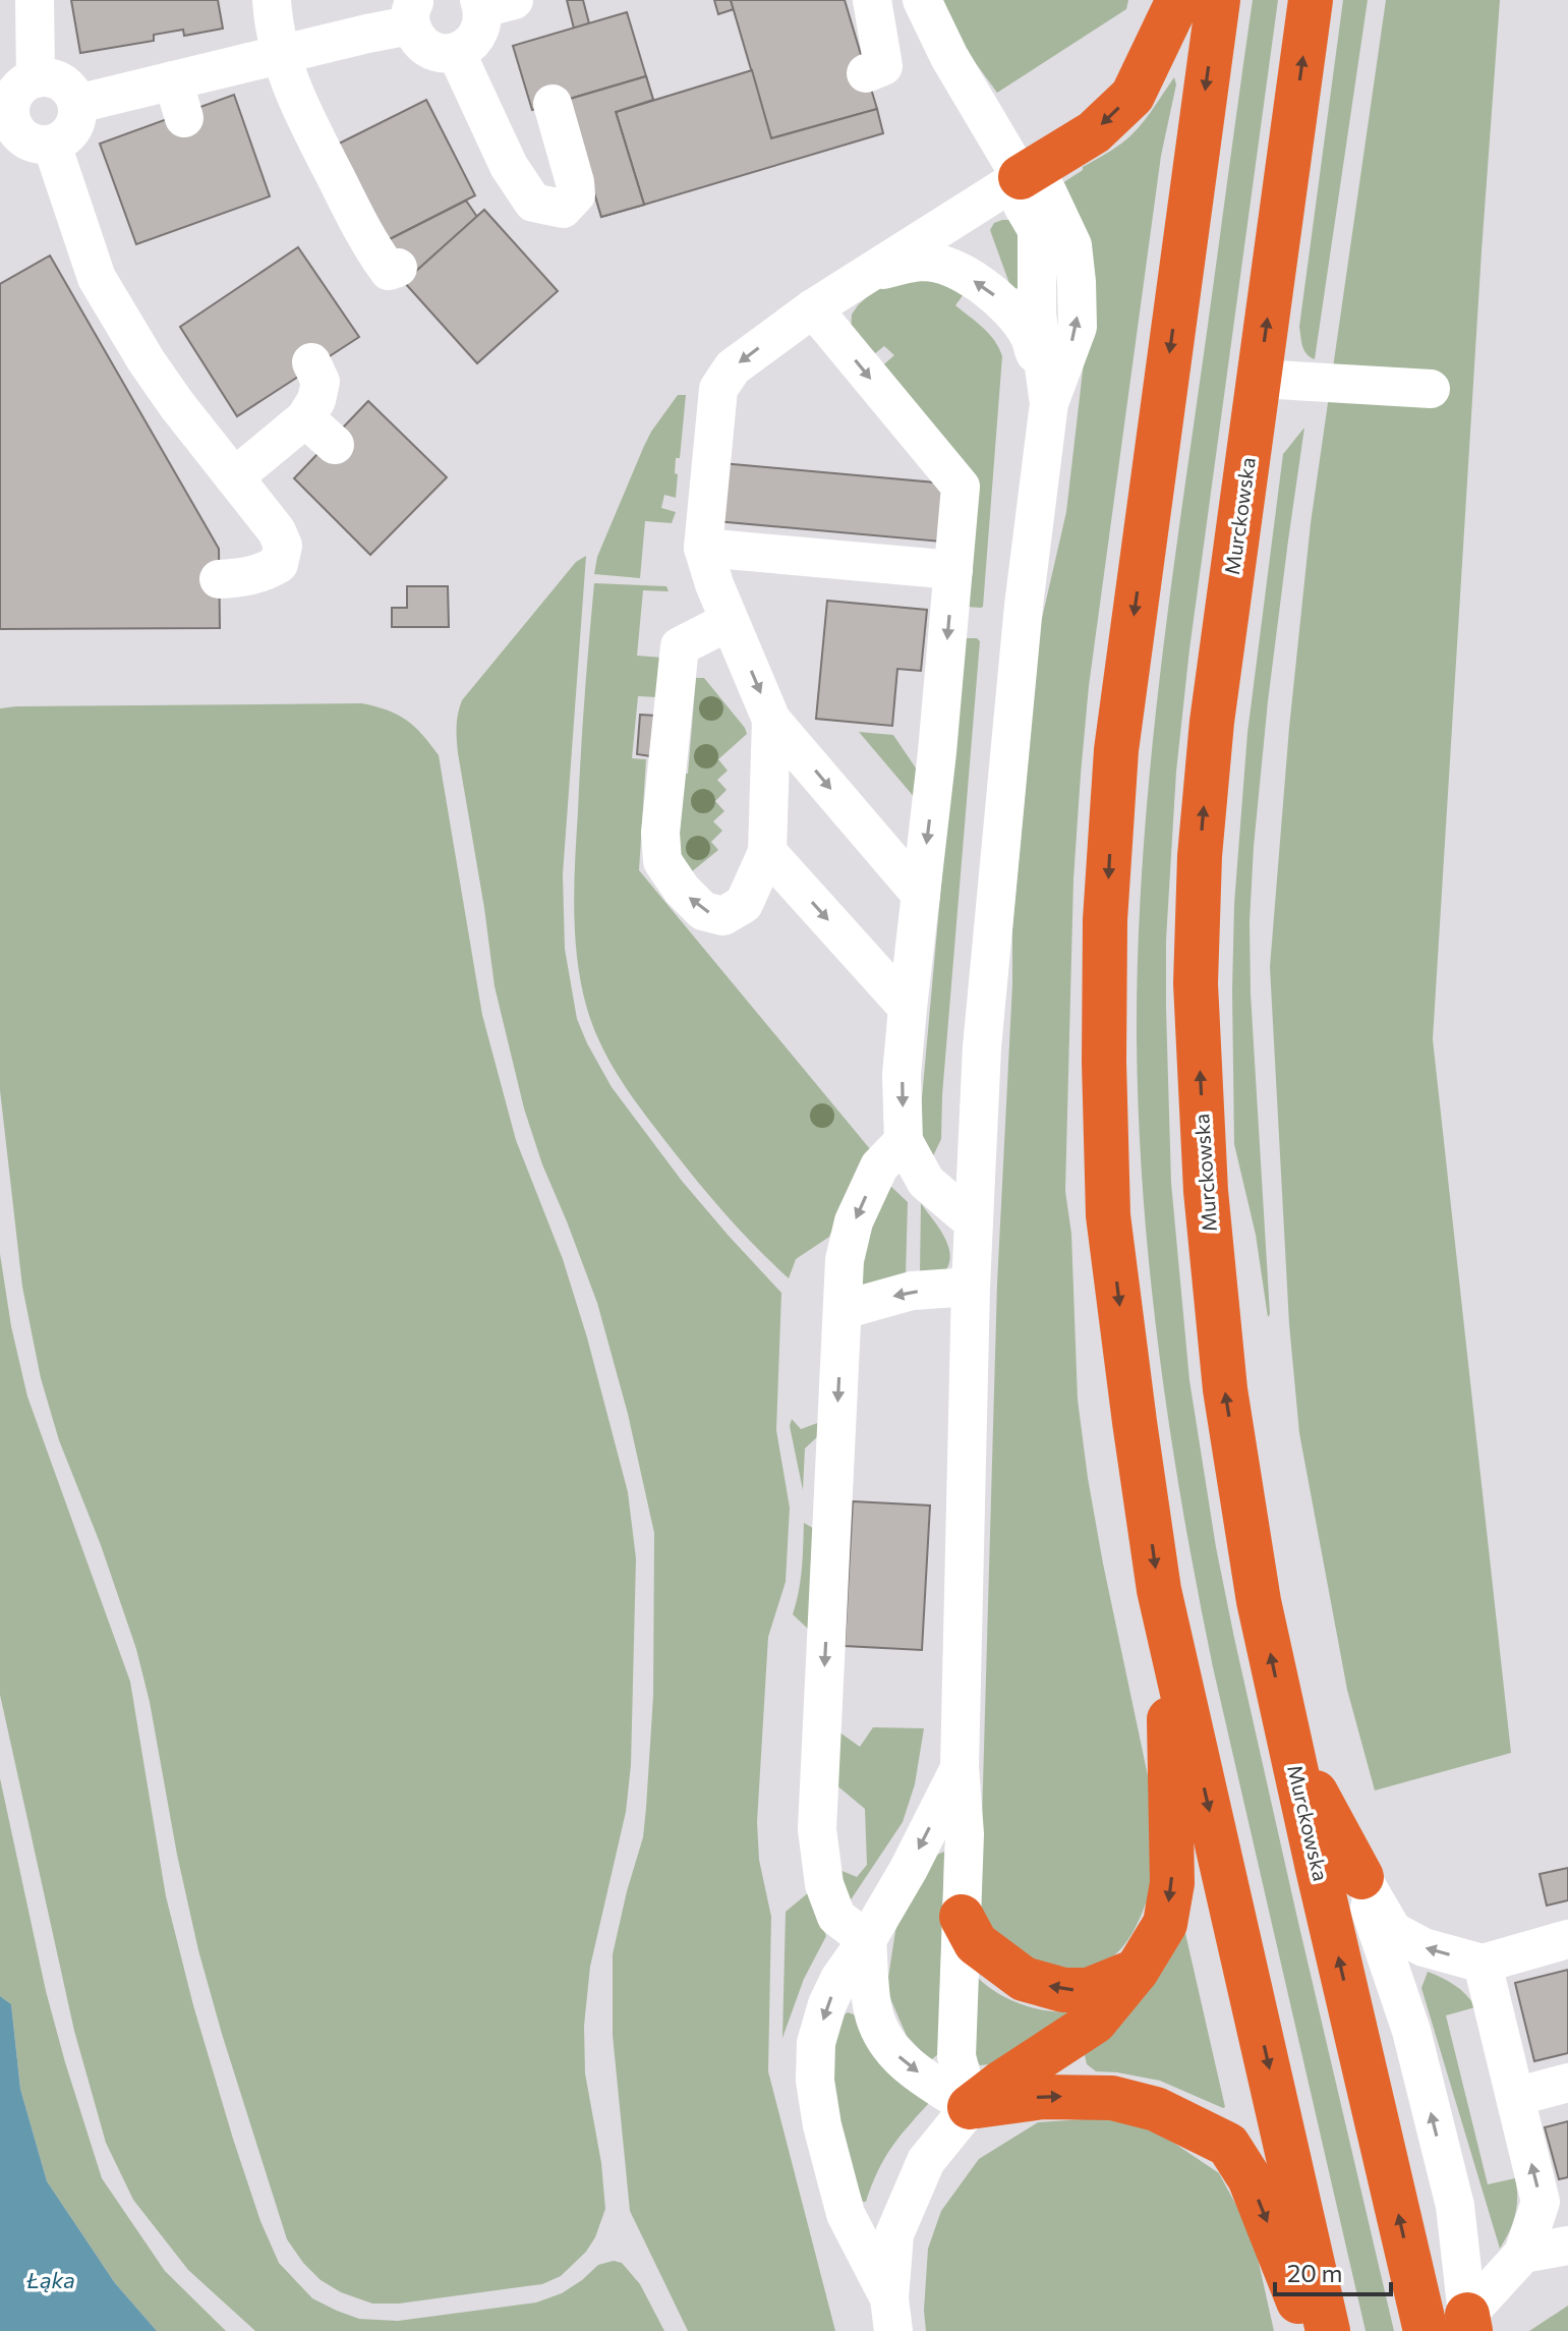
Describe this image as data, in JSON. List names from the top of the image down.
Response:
{
  "streets": {
    "highway": ["Murckowska"]
  },
  "water": ["Łąka"],
  "scale_bar": "20 m"
}
